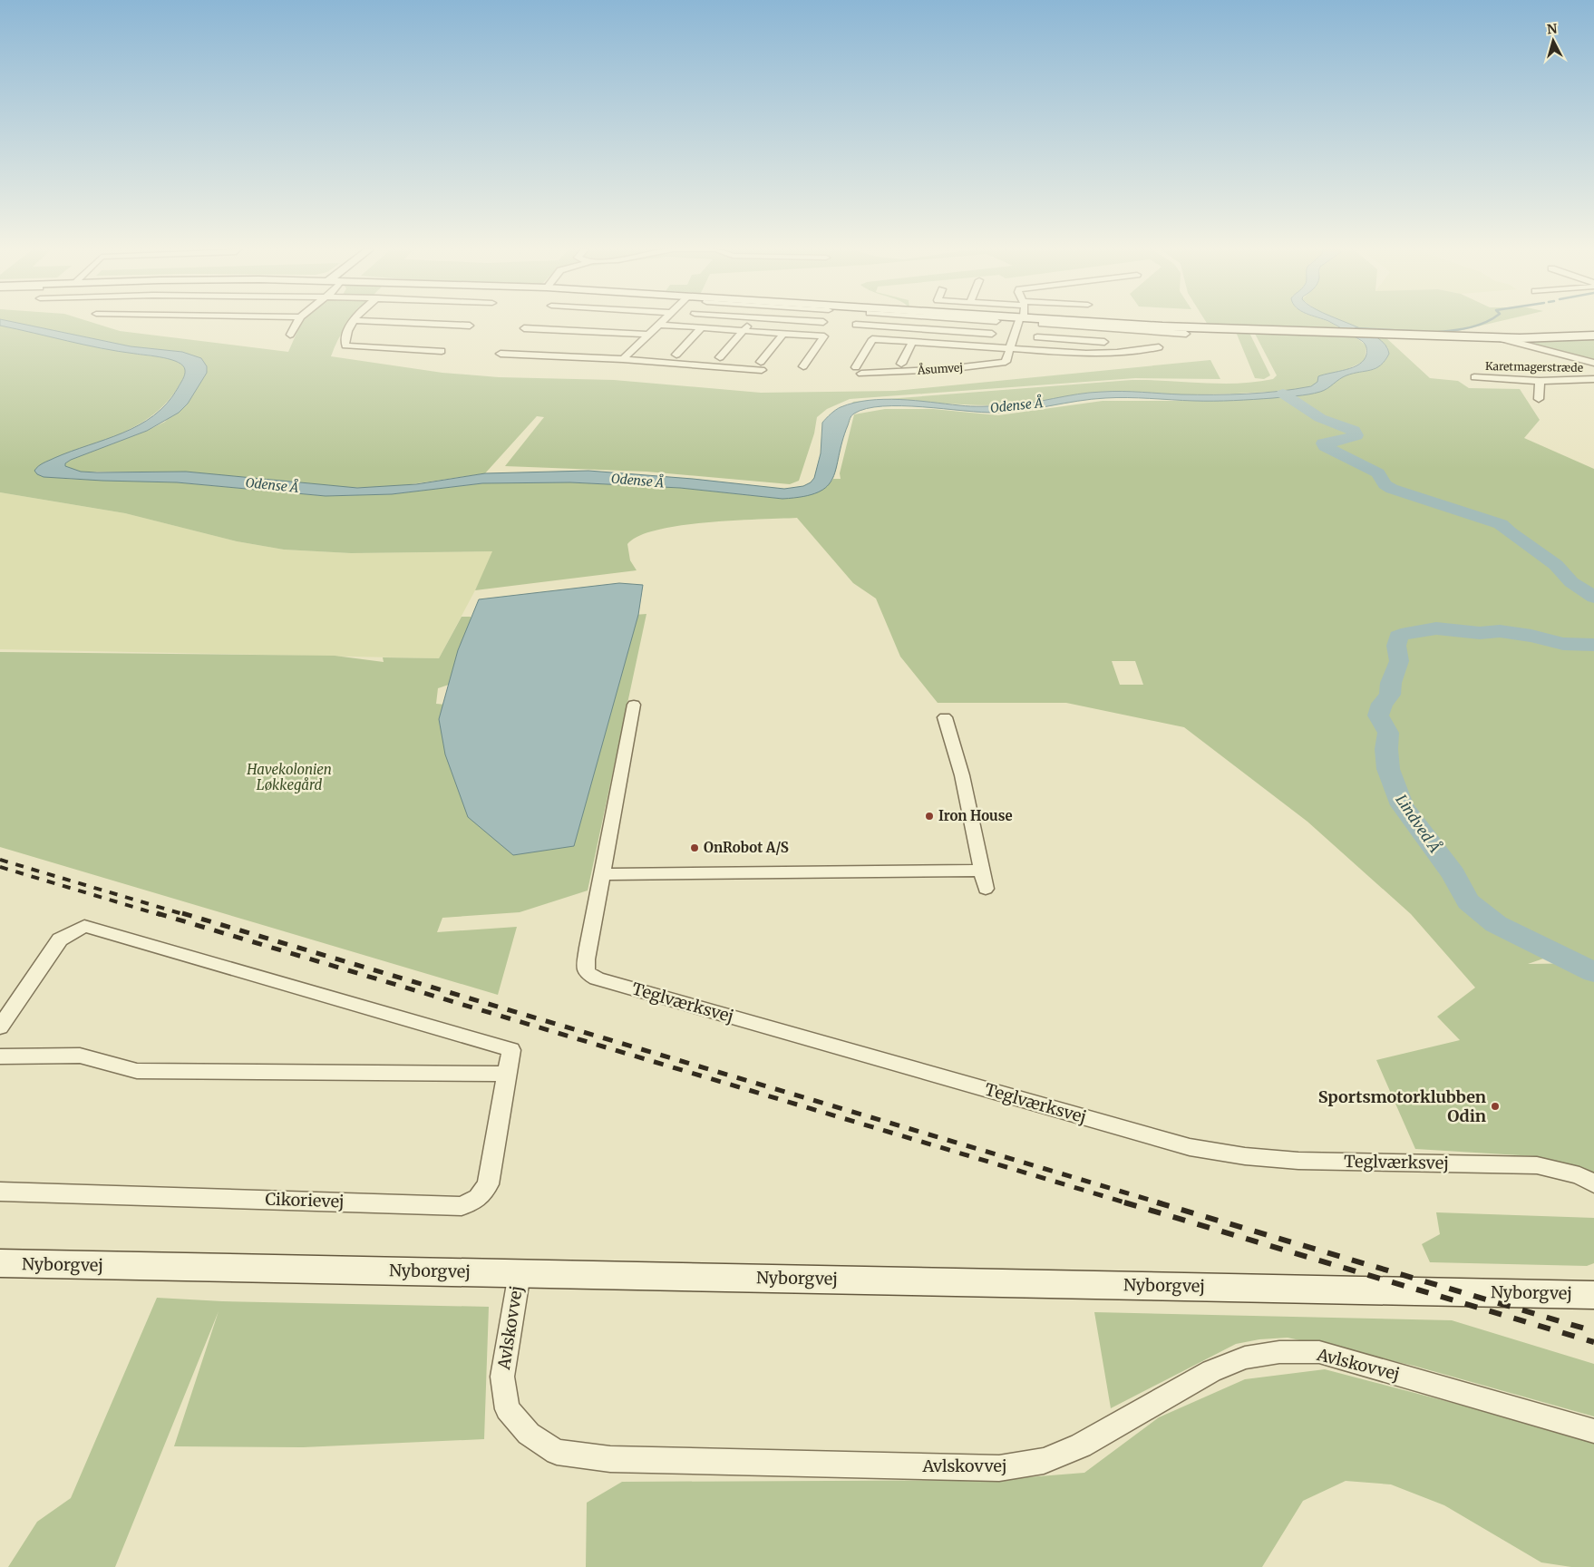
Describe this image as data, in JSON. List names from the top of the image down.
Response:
{
  "streets": {
    "street": [
      "Karetmagerstræde",
      "Åsumvej",
      "Teglværksvej",
      "Cikorievej",
      "Nyborgvej",
      "Avlskovvej"
    ]
  },
  "crossings": [
    ["Nyborgvej", "Avlskovvej"]
  ],
  "water": ["Odense Å", "Lindved Å"],
  "parks": ["Havekolonien Løkkegård"],
  "places": ["Iron House", "OnRobot A/S", "Sportsmotorklubben Odin"],
  "north": "top"
}
